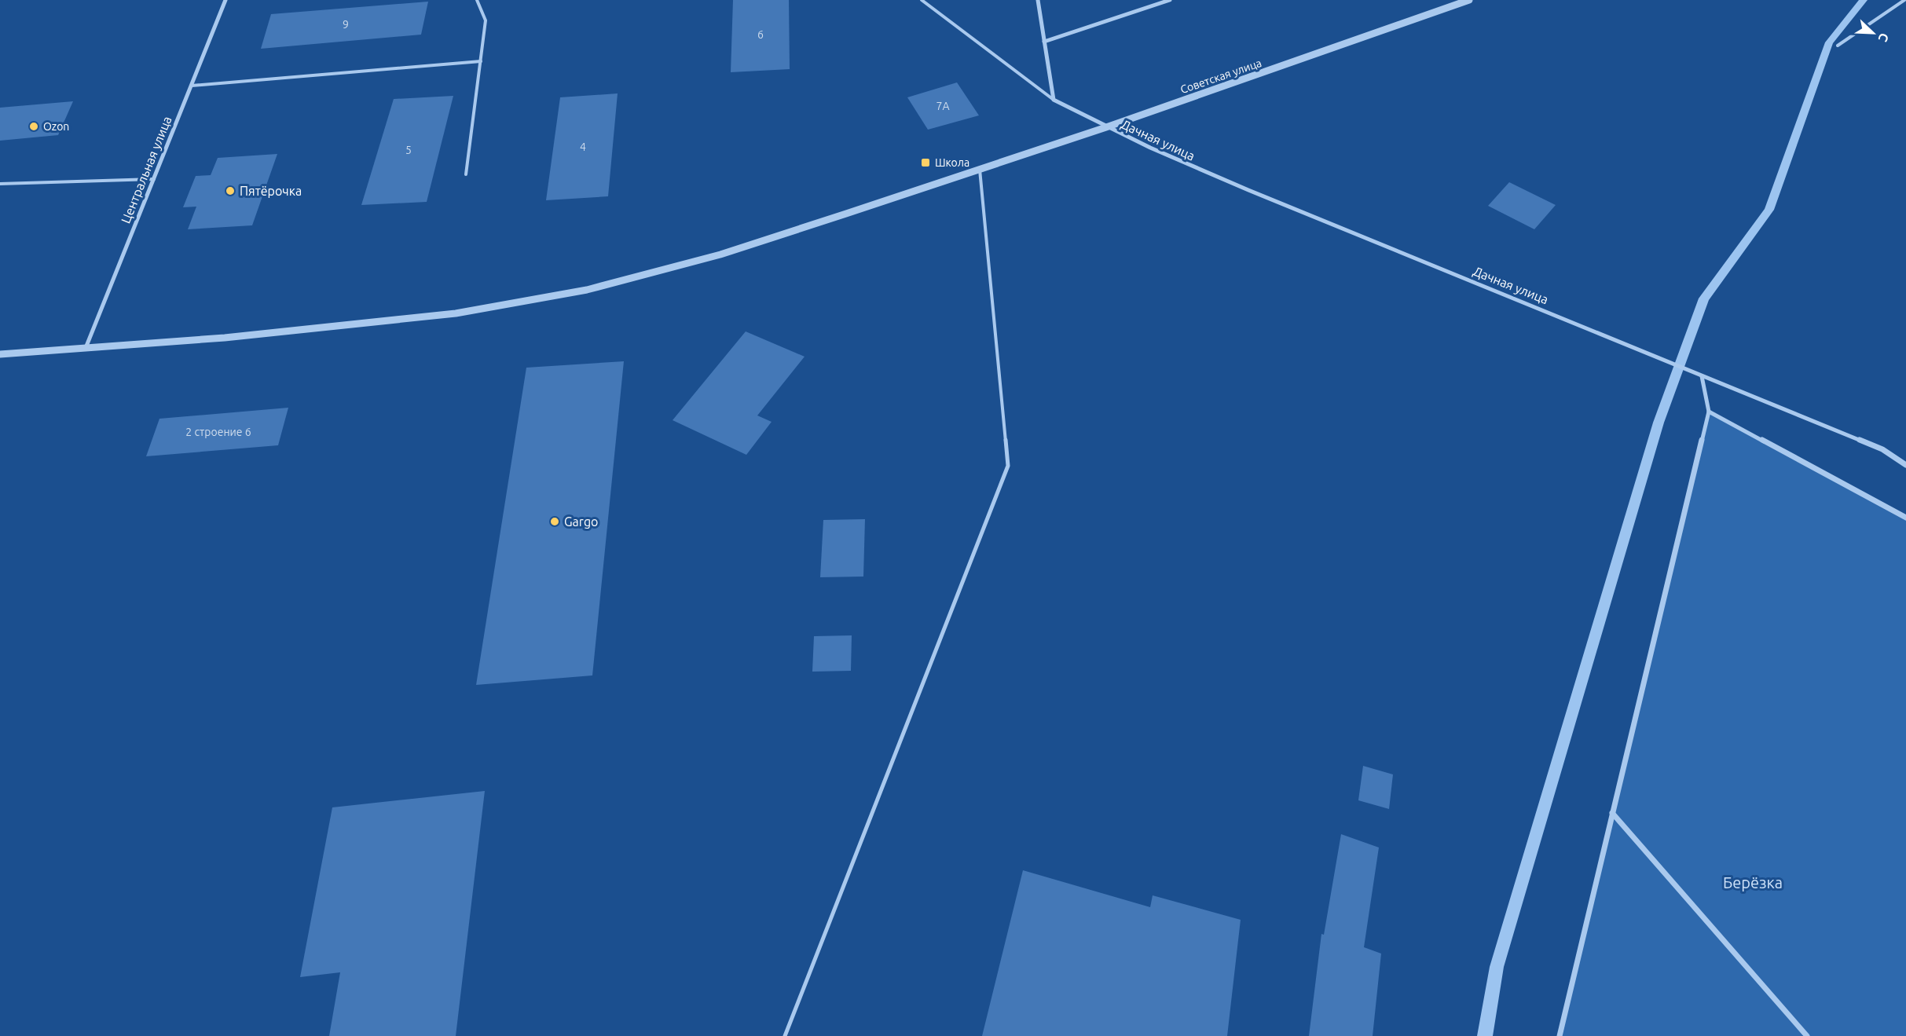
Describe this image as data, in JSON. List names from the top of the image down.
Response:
{
  "streets": {
    "street": ["Советская улица", "Дачная улица", "Центральная улица"]
  },
  "crossings": [
    ["Советская улица", "Дачная улица"],
    ["Советская улица", "Центральная улица"]
  ],
  "parks": ["Берёзка"],
  "places": {
    "other": ["Ozon", "Пятёрочка", "Gargo"],
    "transit": ["Школа"]
  },
  "house_numbers": [
    "9",
    "6",
    "7А",
    "4",
    "5",
    "2 строение 6"
  ],
  "north": "bottom right"
}
